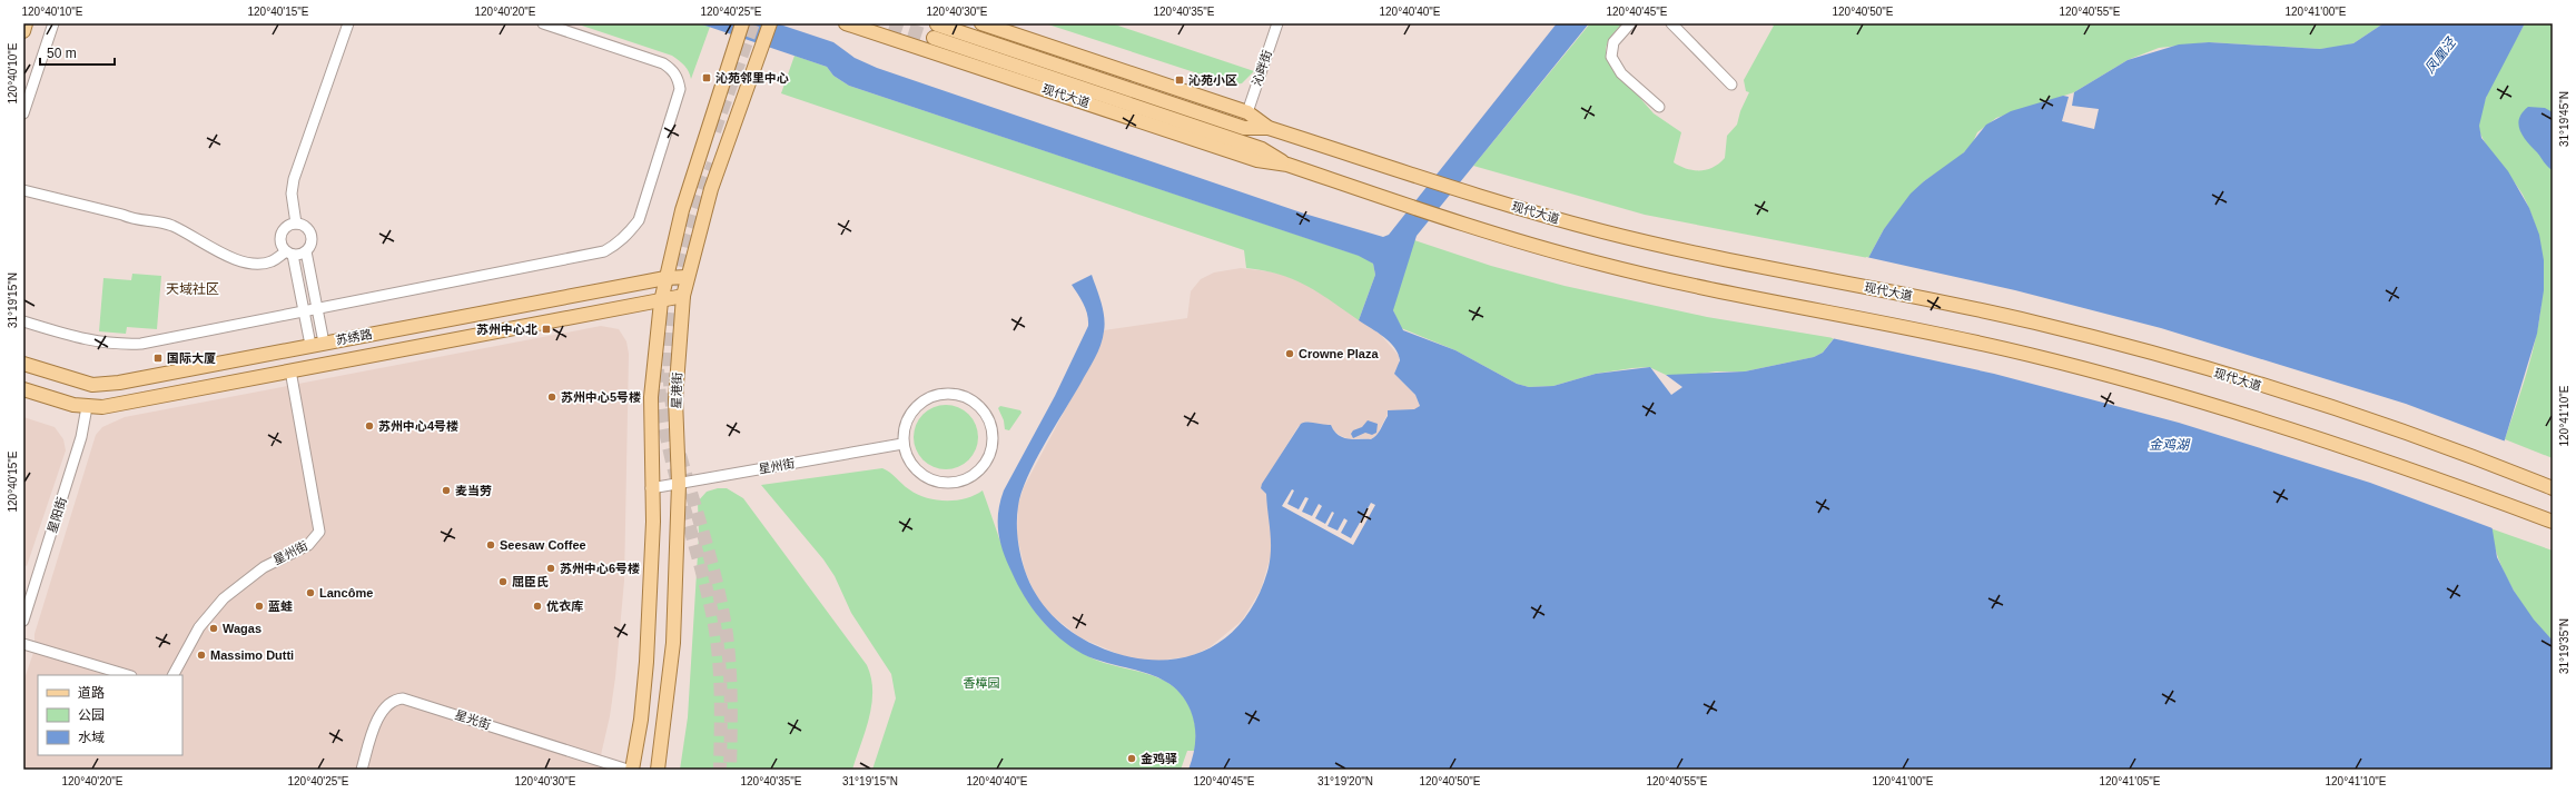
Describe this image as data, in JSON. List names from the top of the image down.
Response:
{
  "streets": {
    "main road": ["现代大道", "苏绣路", "星港街"],
    "street": [
      "沁畔街",
      "星州街",
      "星阳街",
      "星光街"
    ]
  },
  "crossings": [
    ["沁畔街", "现代大道"],
    ["苏绣路", "星港街"],
    ["苏绣路", "星州街"],
    ["苏绣路", "星阳街"],
    ["星港街", "星州街"]
  ],
  "districts": ["天域社区"],
  "water": ["凤凰泾", "金鸡湖"],
  "parks": ["香樟园"],
  "places": {
    "transit": [
      "沁苑邻里中心",
      "沁苑小区",
      "苏州中心北",
      "国际大厦"
    ],
    "other": [
      "Crowne Plaza",
      "苏州中心5号楼",
      "苏州中心4号楼",
      "麦当劳",
      "Seesaw Coffee",
      "苏州中心6号楼",
      "屈臣氏",
      "Lancôme",
      "蓝蛙",
      "优衣库",
      "Wagas",
      "Massimo Dutti",
      "金鸡驿"
    ]
  },
  "legend": ["道路", "公园", "水域"],
  "scale_bar": "50 m",
  "coordinates": [
    "120°40'10\"E",
    "120°40'15\"E",
    "120°40'20\"E",
    "120°40'25\"E",
    "120°40'30\"E",
    "120°40'35\"E",
    "120°40'40\"E",
    "120°40'45\"E",
    "120°40'50\"E",
    "120°40'55\"E",
    "120°41'00\"E",
    "31°19'45\"N",
    "31°19'15\"N",
    "120°41'10\"E",
    "31°19'35\"N",
    "31°19'20\"N",
    "120°41'05\"E"
  ]
}
